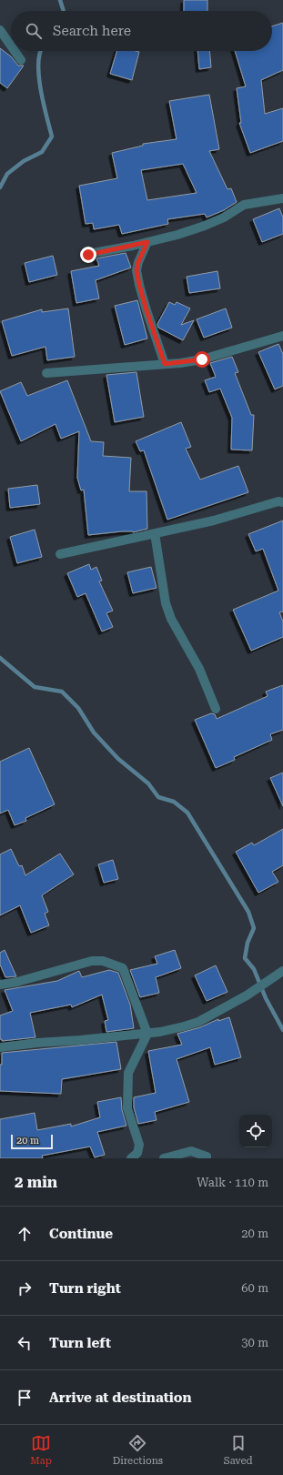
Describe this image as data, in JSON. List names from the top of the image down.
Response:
{
  "scale_bar": "20 m",
  "page": {
    "search": "Search here",
    "scale": "20 m",
    "heading": ["2 min", "Walk · 110 m"],
    "list": [
      ["Continue", "20 m"],
      ["Turn right", "60 m"],
      ["Turn left", "30 m"],
      "Arrive at destination"
    ],
    "nav": ["Map", "Directions", "Saved"]
  }
}
